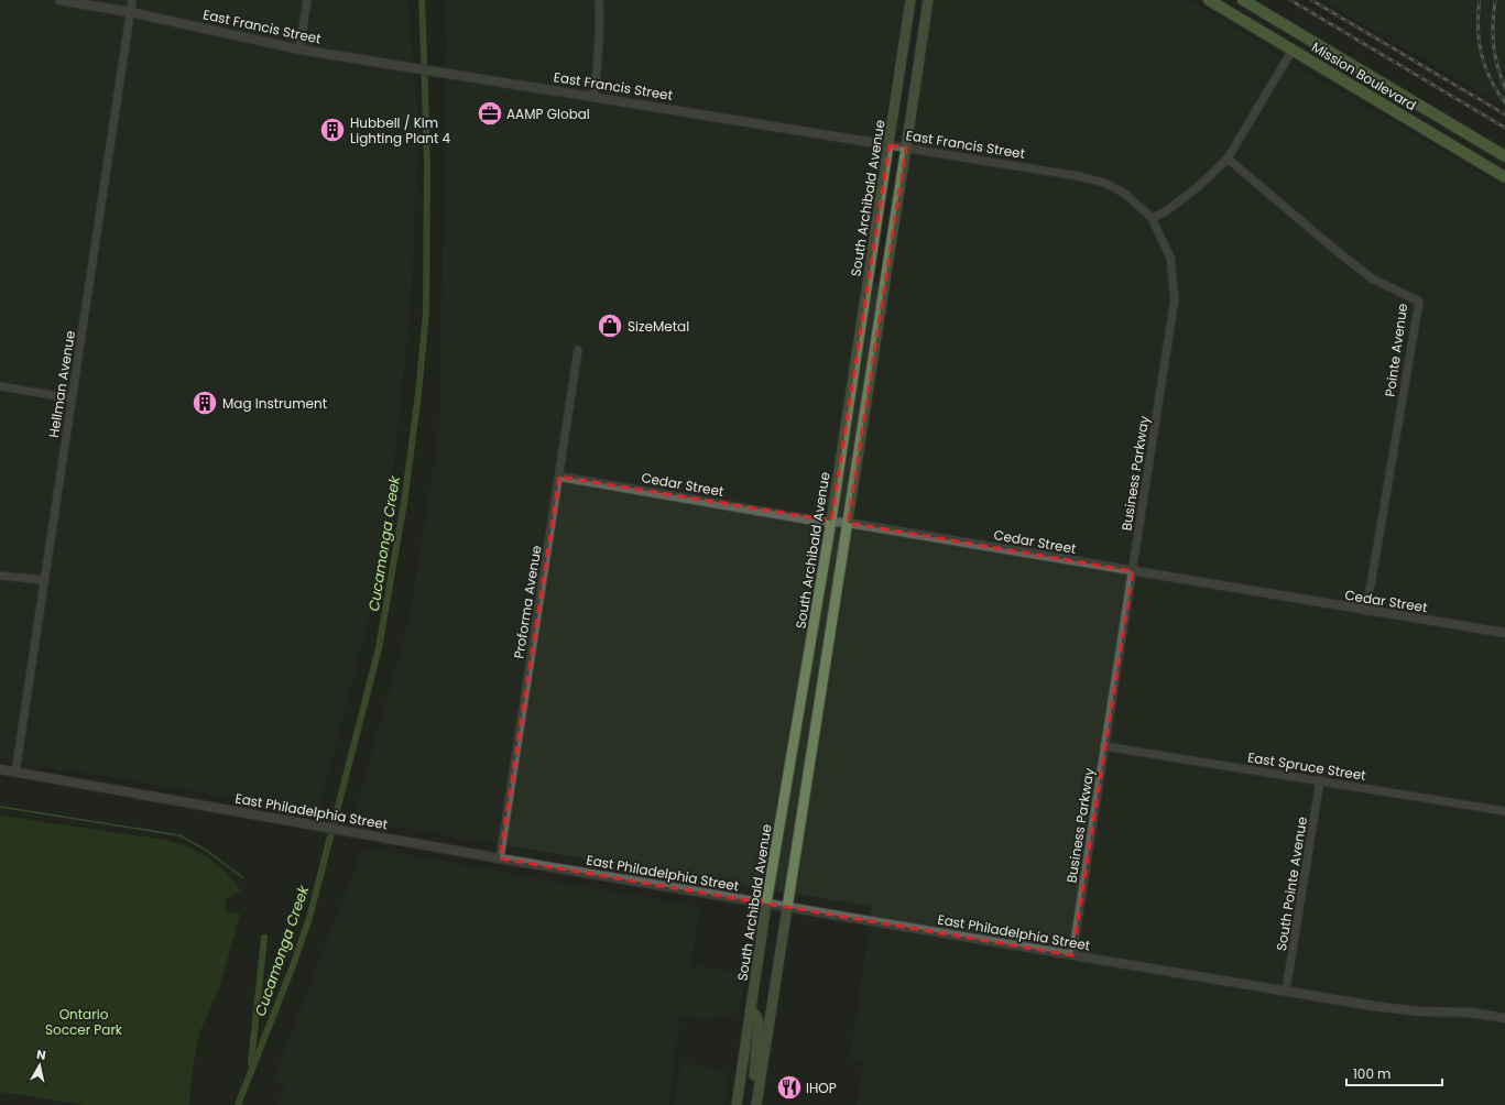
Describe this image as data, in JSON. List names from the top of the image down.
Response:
{
  "streets": {
    "main road": ["Mission Boulevard", "South Archibald Avenue"],
    "street": [
      "East Francis Street",
      "Pointe Avenue",
      "Hellman Avenue",
      "Business Parkway",
      "Cedar Street",
      "Proforma Avenue",
      "East Spruce Street",
      "East Philadelphia Street",
      "South Pointe Avenue"
    ]
  },
  "crossings": [
    ["East Francis Street", "South Archibald Avenue"],
    ["East Francis Street", "Hellman Avenue"],
    ["East Francis Street", "Business Parkway"],
    ["South Archibald Avenue", "Cedar Street"],
    ["South Archibald Avenue", "East Philadelphia Street"],
    ["Pointe Avenue", "Cedar Street"],
    ["Hellman Avenue", "East Philadelphia Street"],
    ["Business Parkway", "Cedar Street"],
    ["Business Parkway", "East Spruce Street"],
    ["Business Parkway", "East Philadelphia Street"],
    ["Cedar Street", "Proforma Avenue"],
    ["Proforma Avenue", "East Philadelphia Street"],
    ["East Spruce Street", "South Pointe Avenue"],
    ["East Philadelphia Street", "South Pointe Avenue"]
  ],
  "water": ["Cucamonga Creek"],
  "parks": ["Ontario Soccer Park"],
  "places": {
    "office": ["AAMP Global"],
    "building": ["Hubbell / Kim Lighting Plant 4", "Mag Instrument"],
    "shop": ["SizeMetal"],
    "restaurant": ["IHOP"]
  },
  "scale_bar": "100 m",
  "north": "top"
}
